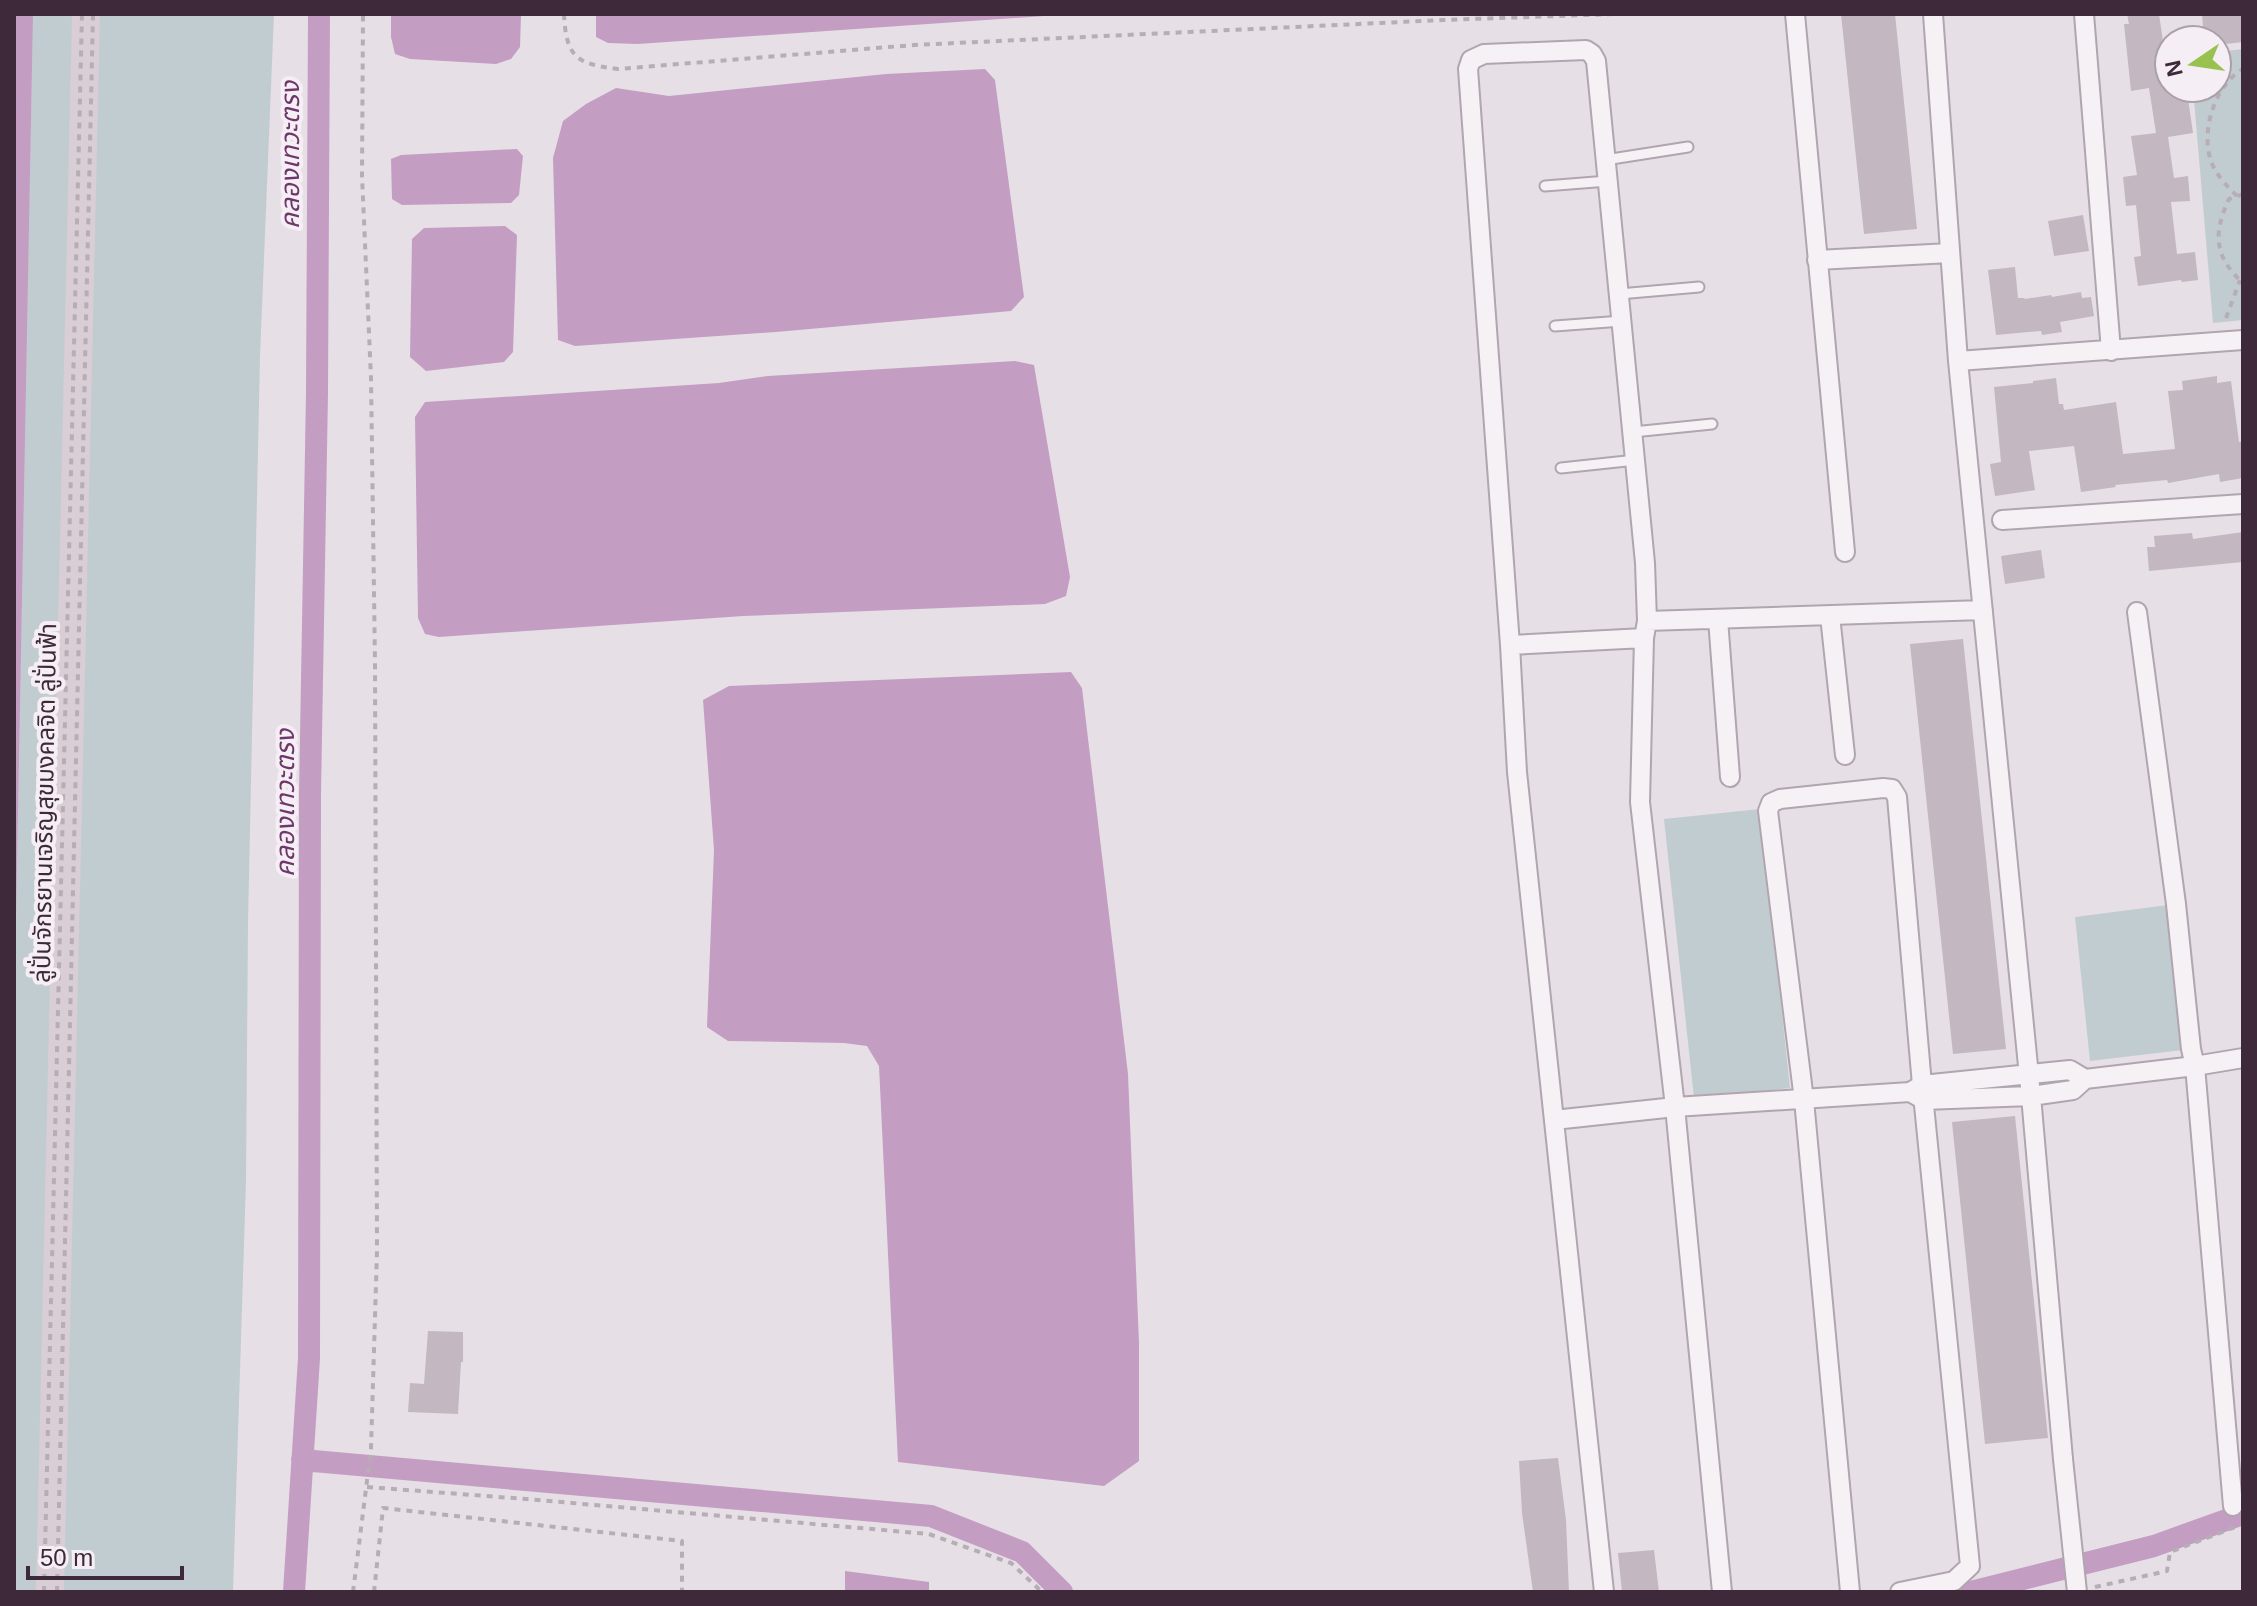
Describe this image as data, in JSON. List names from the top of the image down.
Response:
{
  "streets": {
    "path": ["ลู่ปั่นจักรยานเจริญสุขมงคลจิต ลู่ปั่นฟ้า"]
  },
  "water": ["คลองเทวะตรง"],
  "scale_bar": "50 m",
  "north": "left"
}
